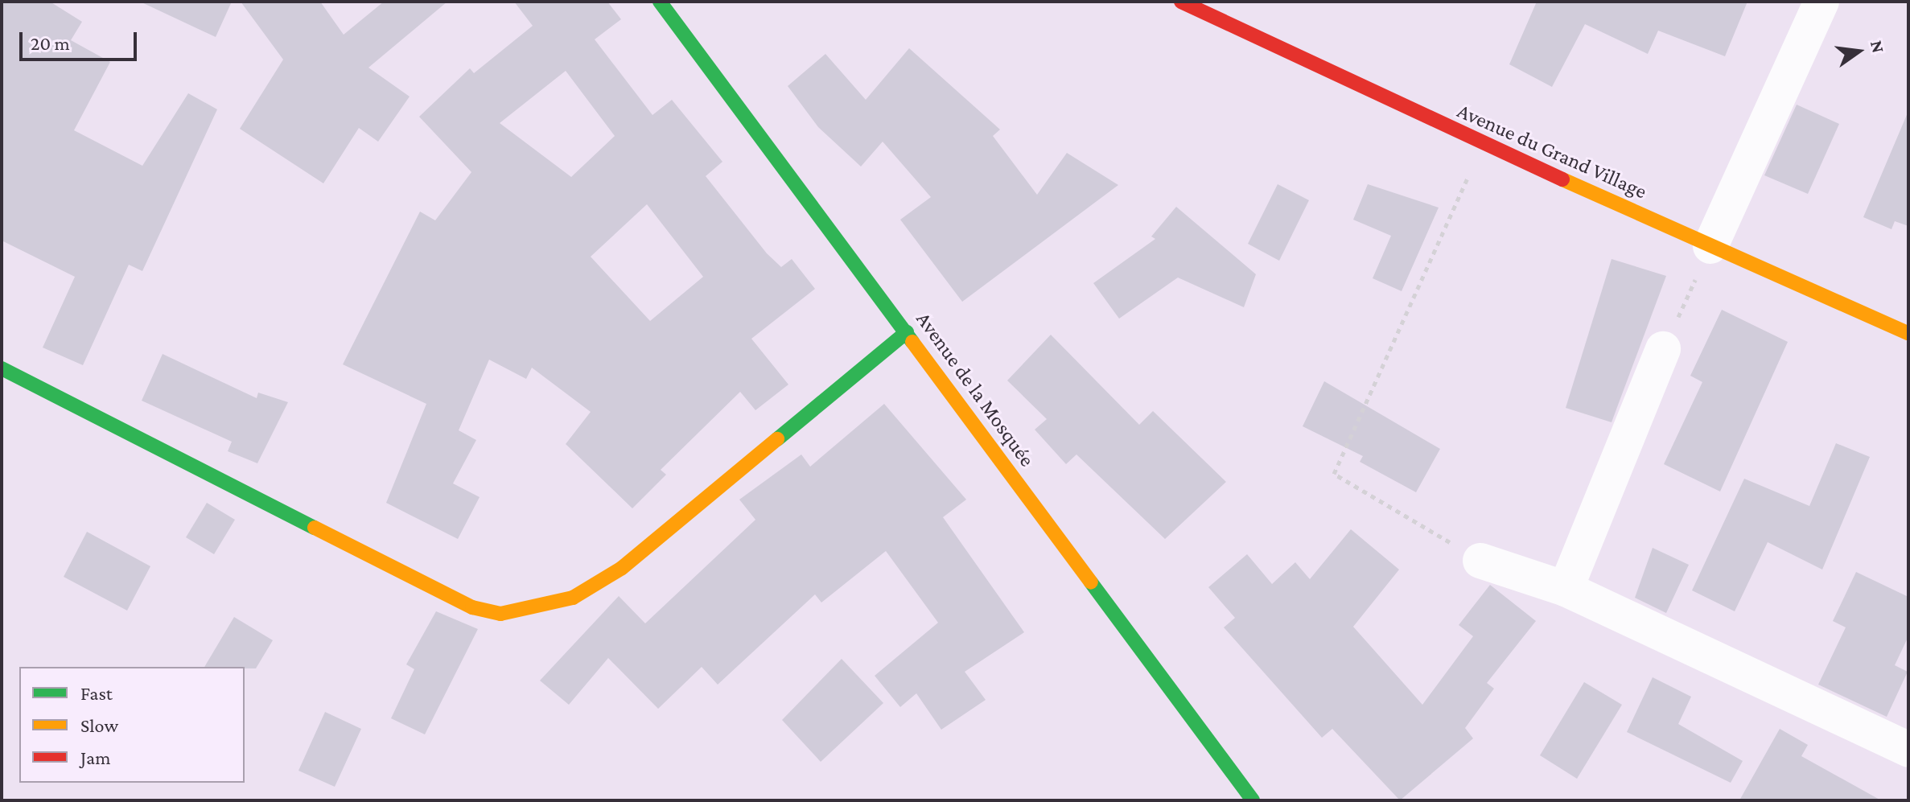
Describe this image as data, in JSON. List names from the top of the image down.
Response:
{
  "streets": {
    "street": ["Avenue du Grand Village", "Avenue de la Mosquée"]
  },
  "legend": ["Fast", "Slow", "Jam"],
  "scale_bar": "20 m",
  "north": "right"
}
